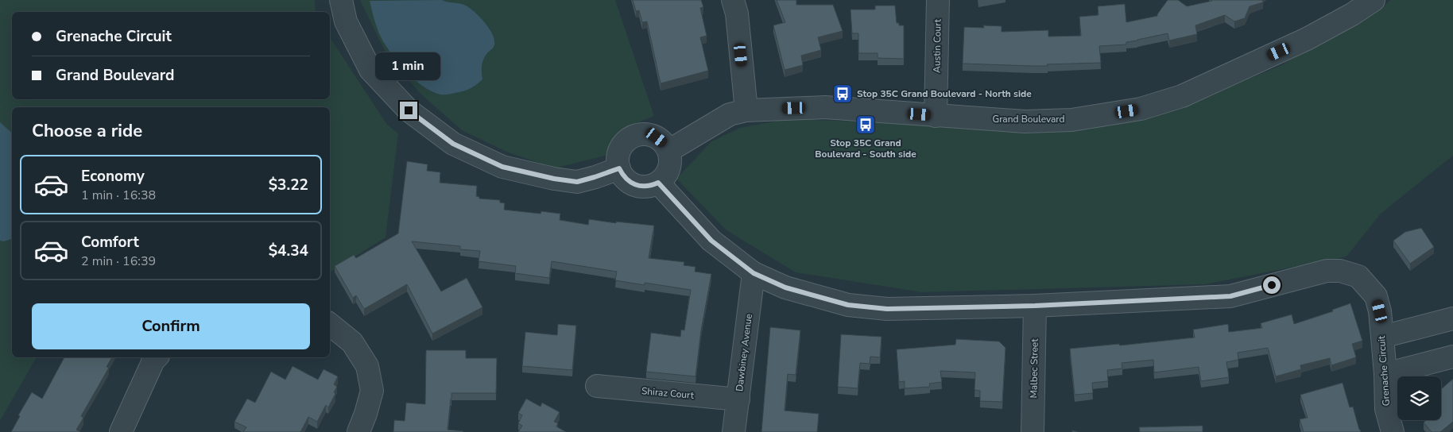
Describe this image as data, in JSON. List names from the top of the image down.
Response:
{
  "streets": {
    "street": [
      "Austin Court",
      "Grand Boulevard",
      "Dawbiney Avenue",
      "Malbec Street",
      "Grenache Circuit",
      "Shiraz Court"
    ]
  },
  "crossings": [
    ["Austin Court", "Grand Boulevard"],
    ["Grand Boulevard", "Grenache Circuit"],
    ["Dawbiney Avenue", "Grenache Circuit"],
    ["Dawbiney Avenue", "Shiraz Court"],
    ["Malbec Street", "Grenache Circuit"]
  ],
  "places": {
    "bus stop": ["Stop 35C Grand Boulevard - North side", "Stop 35C Grand Boulevard - South side"]
  },
  "page": {
    "banner": ["Grenache Circuit", "Grand Boulevard"],
    "bubble": "1 min",
    "heading": "Choose a ride",
    "list": [
      {
        "name": "Economy",
        "note": "1 min · 16:38",
        "value": "$3.22"
      },
      {
        "name": "Comfort",
        "note": "2 min · 16:39",
        "value": "$4.34"
      }
    ],
    "buttons": "Confirm"
  }
}
